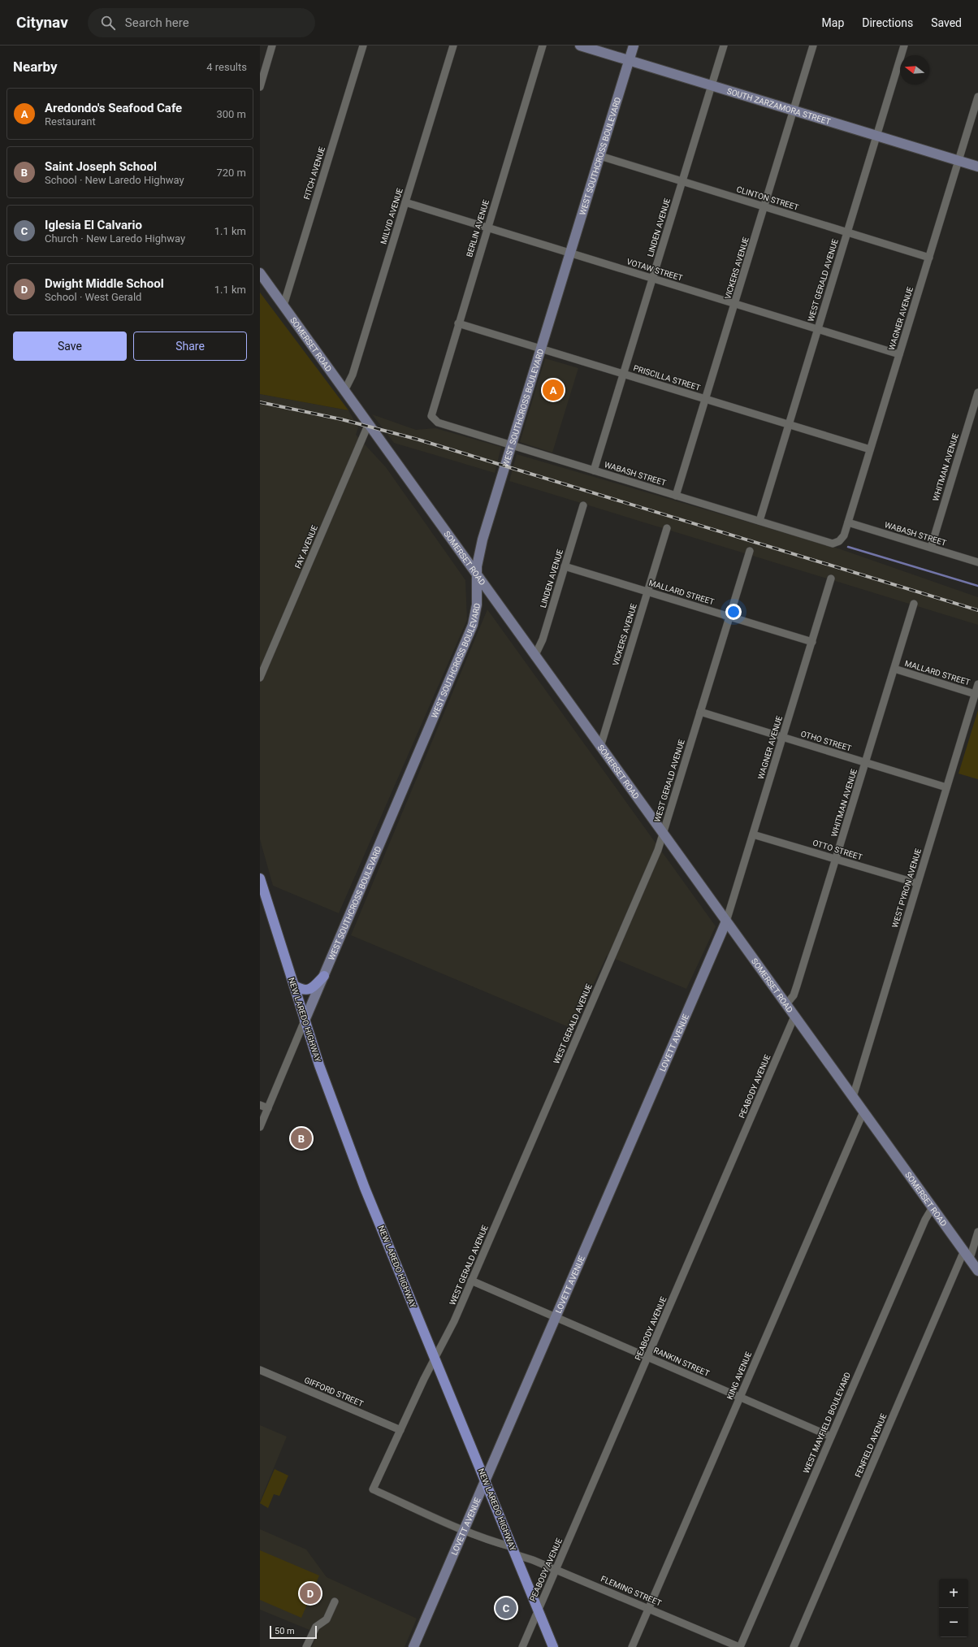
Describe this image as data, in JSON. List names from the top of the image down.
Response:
{
  "streets": {
    "main road": [
      "SOUTH ZARZAMORA STREET",
      "WEST SOUTHCROSS BOULEVARD",
      "SOMERSET ROAD",
      "NEW LAREDO HIGHWAY",
      "LOVETT AVENUE"
    ],
    "street": [
      "FITCH AVENUE",
      "CLINTON STREET",
      "MILVID AVENUE",
      "LINDEN AVENUE",
      "BERLIN AVENUE",
      "VICKERS AVENUE",
      "VOTAW STREET",
      "WEST GERALD AVENUE",
      "WAGNER AVENUE",
      "PRISCILLA STREET",
      "WHITMAN AVENUE",
      "WABASH STREET",
      "FAY AVENUE",
      "MALLARD STREET",
      "OTHO STREET",
      "OTTO STREET",
      "WEST PYRON AVENUE",
      "PEABODY AVENUE",
      "RANKIN STREET",
      "KING AVENUE",
      "GIFFORD STREET",
      "WEST MAYFIELD BOULEVARD",
      "FENFIELD AVENUE",
      "FLEMING STREET"
    ]
  },
  "crossings": [
    ["SOUTH ZARZAMORA STREET", "WEST SOUTHCROSS BOULEVARD"],
    ["SOUTH ZARZAMORA STREET", "LINDEN AVENUE"],
    ["SOUTH ZARZAMORA STREET", "VICKERS AVENUE"],
    ["SOUTH ZARZAMORA STREET", "WEST GERALD AVENUE"],
    ["SOUTH ZARZAMORA STREET", "WAGNER AVENUE"],
    ["WEST SOUTHCROSS BOULEVARD", "CLINTON STREET"],
    ["WEST SOUTHCROSS BOULEVARD", "VOTAW STREET"],
    ["WEST SOUTHCROSS BOULEVARD", "SOMERSET ROAD"],
    ["WEST SOUTHCROSS BOULEVARD", "PRISCILLA STREET"],
    ["WEST SOUTHCROSS BOULEVARD", "WABASH STREET"],
    ["WEST SOUTHCROSS BOULEVARD", "NEW LAREDO HIGHWAY"],
    ["FITCH AVENUE", "SOMERSET ROAD"],
    ["CLINTON STREET", "LINDEN AVENUE"],
    ["CLINTON STREET", "VICKERS AVENUE"],
    ["CLINTON STREET", "WEST GERALD AVENUE"],
    ["CLINTON STREET", "WAGNER AVENUE"],
    ["MILVID AVENUE", "VOTAW STREET"],
    ["MILVID AVENUE", "SOMERSET ROAD"],
    ["LINDEN AVENUE", "VOTAW STREET"],
    ["LINDEN AVENUE", "SOMERSET ROAD"],
    ["LINDEN AVENUE", "PRISCILLA STREET"],
    ["LINDEN AVENUE", "WABASH STREET"],
    ["LINDEN AVENUE", "MALLARD STREET"],
    ["BERLIN AVENUE", "VOTAW STREET"],
    ["BERLIN AVENUE", "PRISCILLA STREET"],
    ["BERLIN AVENUE", "WABASH STREET"],
    ["VICKERS AVENUE", "VOTAW STREET"],
    ["VICKERS AVENUE", "SOMERSET ROAD"],
    ["VICKERS AVENUE", "PRISCILLA STREET"],
    ["VICKERS AVENUE", "WABASH STREET"],
    ["VICKERS AVENUE", "MALLARD STREET"],
    ["VOTAW STREET", "WEST GERALD AVENUE"],
    ["VOTAW STREET", "WAGNER AVENUE"],
    ["WEST GERALD AVENUE", "SOMERSET ROAD"],
    ["WEST GERALD AVENUE", "PRISCILLA STREET"],
    ["WEST GERALD AVENUE", "WABASH STREET"],
    ["WEST GERALD AVENUE", "MALLARD STREET"],
    ["WEST GERALD AVENUE", "OTHO STREET"],
    ["WEST GERALD AVENUE", "NEW LAREDO HIGHWAY"],
    ["WEST GERALD AVENUE", "RANKIN STREET"],
    ["WEST GERALD AVENUE", "GIFFORD STREET"],
    ["WEST GERALD AVENUE", "FLEMING STREET"],
    ["WAGNER AVENUE", "SOMERSET ROAD"],
    ["WAGNER AVENUE", "PRISCILLA STREET"],
    ["WAGNER AVENUE", "WABASH STREET"],
    ["WAGNER AVENUE", "MALLARD STREET"],
    ["WAGNER AVENUE", "OTHO STREET"],
    ["WAGNER AVENUE", "OTTO STREET"],
    ["WAGNER AVENUE", "LOVETT AVENUE"],
    ["SOMERSET ROAD", "WHITMAN AVENUE"],
    ["SOMERSET ROAD", "FAY AVENUE"],
    ["SOMERSET ROAD", "WEST PYRON AVENUE"],
    ["SOMERSET ROAD", "LOVETT AVENUE"],
    ["SOMERSET ROAD", "PEABODY AVENUE"],
    ["SOMERSET ROAD", "KING AVENUE"],
    ["SOMERSET ROAD", "WEST MAYFIELD BOULEVARD"],
    ["SOMERSET ROAD", "FENFIELD AVENUE"],
    ["WHITMAN AVENUE", "WABASH STREET"],
    ["WHITMAN AVENUE", "MALLARD STREET"],
    ["WHITMAN AVENUE", "OTHO STREET"],
    ["WHITMAN AVENUE", "OTTO STREET"],
    ["MALLARD STREET", "WEST PYRON AVENUE"],
    ["OTHO STREET", "WEST PYRON AVENUE"],
    ["OTTO STREET", "WEST PYRON AVENUE"],
    ["NEW LAREDO HIGHWAY", "LOVETT AVENUE"],
    ["NEW LAREDO HIGHWAY", "PEABODY AVENUE"],
    ["NEW LAREDO HIGHWAY", "FLEMING STREET"],
    ["LOVETT AVENUE", "RANKIN STREET"],
    ["LOVETT AVENUE", "FLEMING STREET"],
    ["PEABODY AVENUE", "RANKIN STREET"],
    ["PEABODY AVENUE", "FLEMING STREET"],
    ["RANKIN STREET", "KING AVENUE"],
    ["RANKIN STREET", "WEST MAYFIELD BOULEVARD"],
    ["KING AVENUE", "FLEMING STREET"],
    ["WEST MAYFIELD BOULEVARD", "FLEMING STREET"]
  ],
  "scale_bar": "50 m",
  "north": "left",
  "page": {
    "header": "Citynav",
    "search": "Search here",
    "nav": ["Map", "Directions", "Saved"],
    "heading": ["Nearby", "4 results"],
    "list": [
      {
        "mark": "A",
        "name": "Aredondo's Seafood Cafe",
        "note": "Restaurant",
        "value": "300 m"
      },
      {
        "mark": "B",
        "name": "Saint Joseph School",
        "note": "School · New Laredo Highway",
        "value": "720 m"
      },
      {
        "mark": "C",
        "name": "Iglesia El Calvario",
        "note": "Church · New Laredo Highway",
        "value": "1.1 km"
      },
      {
        "mark": "D",
        "name": "Dwight Middle School",
        "note": "School · West Gerald",
        "value": "1.1 km"
      }
    ],
    "buttons": ["Save", "Share"],
    "pins": [
      "A",
      "B",
      "D",
      "C"
    ],
    "map_buttons": ["+", "−"],
    "scale": "50 m"
  }
}
